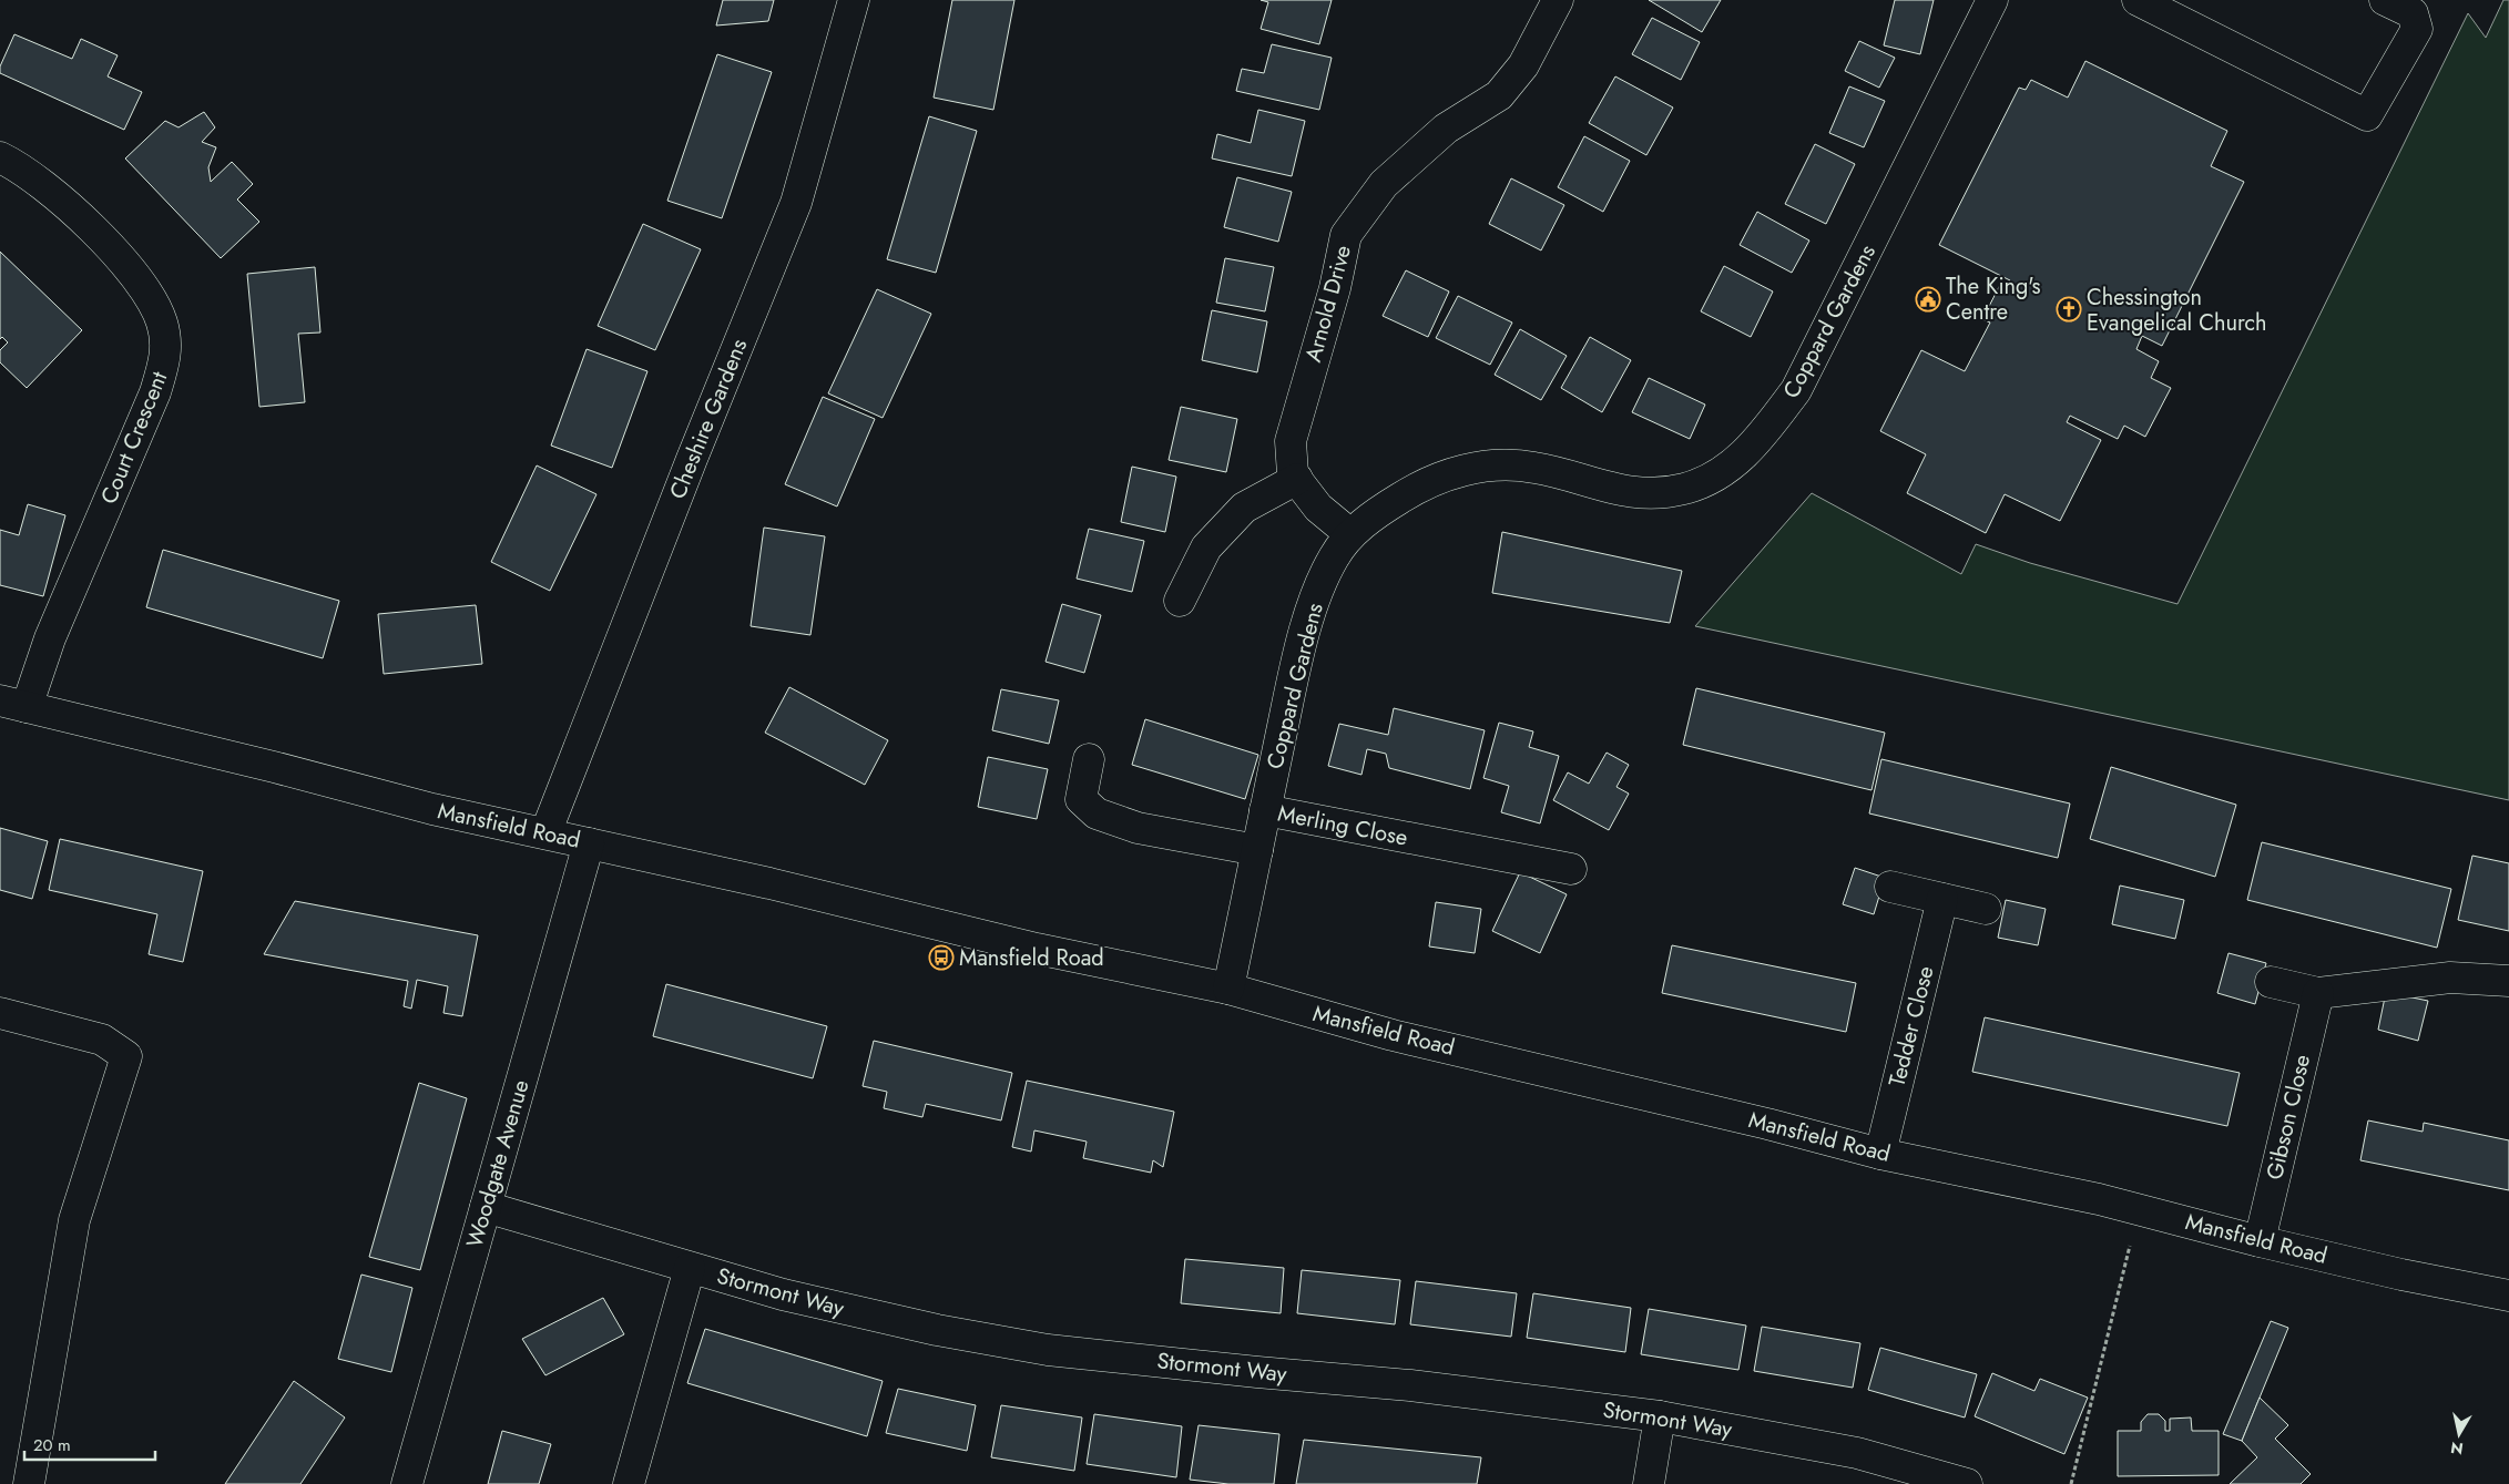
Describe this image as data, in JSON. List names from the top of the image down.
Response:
{
  "streets": {
    "street": [
      "Arnold Drive",
      "Coppard Gardens",
      "Cheshire Gardens",
      "Court Crescent",
      "Mansfield Road",
      "Merling Close",
      "Tedder Close",
      "Gibson Close",
      "Woodgate Avenue",
      "Stormont Way"
    ]
  },
  "crossings": [
    ["Arnold Drive", "Coppard Gardens"],
    ["Coppard Gardens", "Mansfield Road"],
    ["Coppard Gardens", "Merling Close"],
    ["Cheshire Gardens", "Mansfield Road"],
    ["Court Crescent", "Mansfield Road"],
    ["Mansfield Road", "Tedder Close"],
    ["Mansfield Road", "Gibson Close"],
    ["Mansfield Road", "Woodgate Avenue"],
    ["Woodgate Avenue", "Stormont Way"]
  ],
  "places": {
    "public building": ["The King's Centre"],
    "church": ["Chessington Evangelical Church"],
    "bus stop": ["Mansfield Road"]
  },
  "scale_bar": "20 m",
  "north": "bottom"
}
